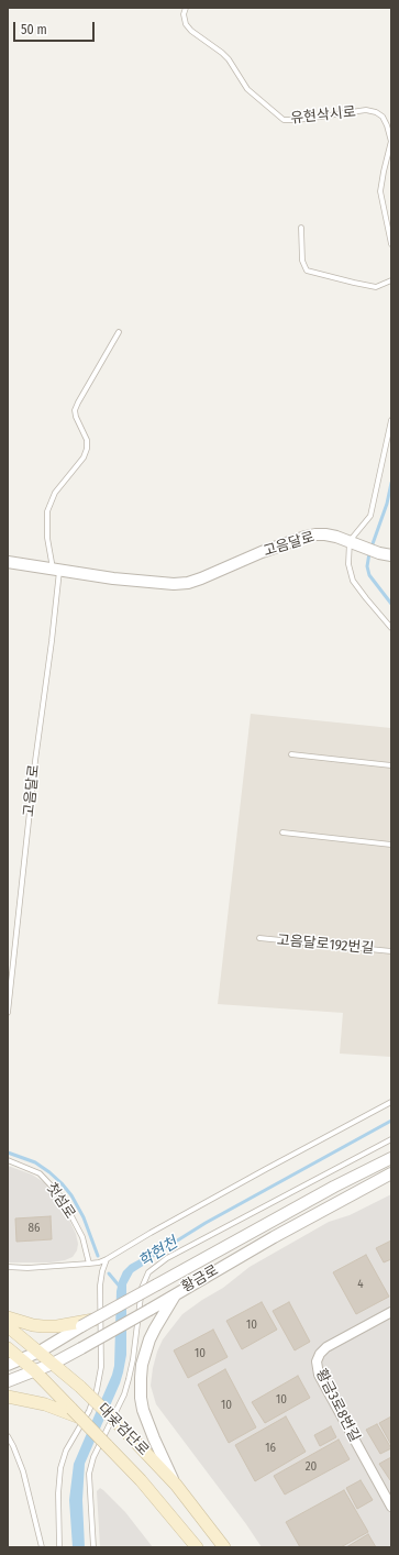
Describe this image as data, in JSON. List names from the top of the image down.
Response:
{
  "streets": {
    "main road": ["대곶검단로"],
    "street": ["고음달로", "황금로", "황금3로8번길"],
    "lane": ["유현삭시로", "고음달로192번길", "첫섬로"]
  },
  "crossings": [
    ["황금로", "대곶검단로"]
  ],
  "water": ["학현천"],
  "house_numbers": [
    "86",
    "4",
    "10",
    "10",
    "10",
    "10",
    "16",
    "20"
  ],
  "scale_bar": "50 m"
}
